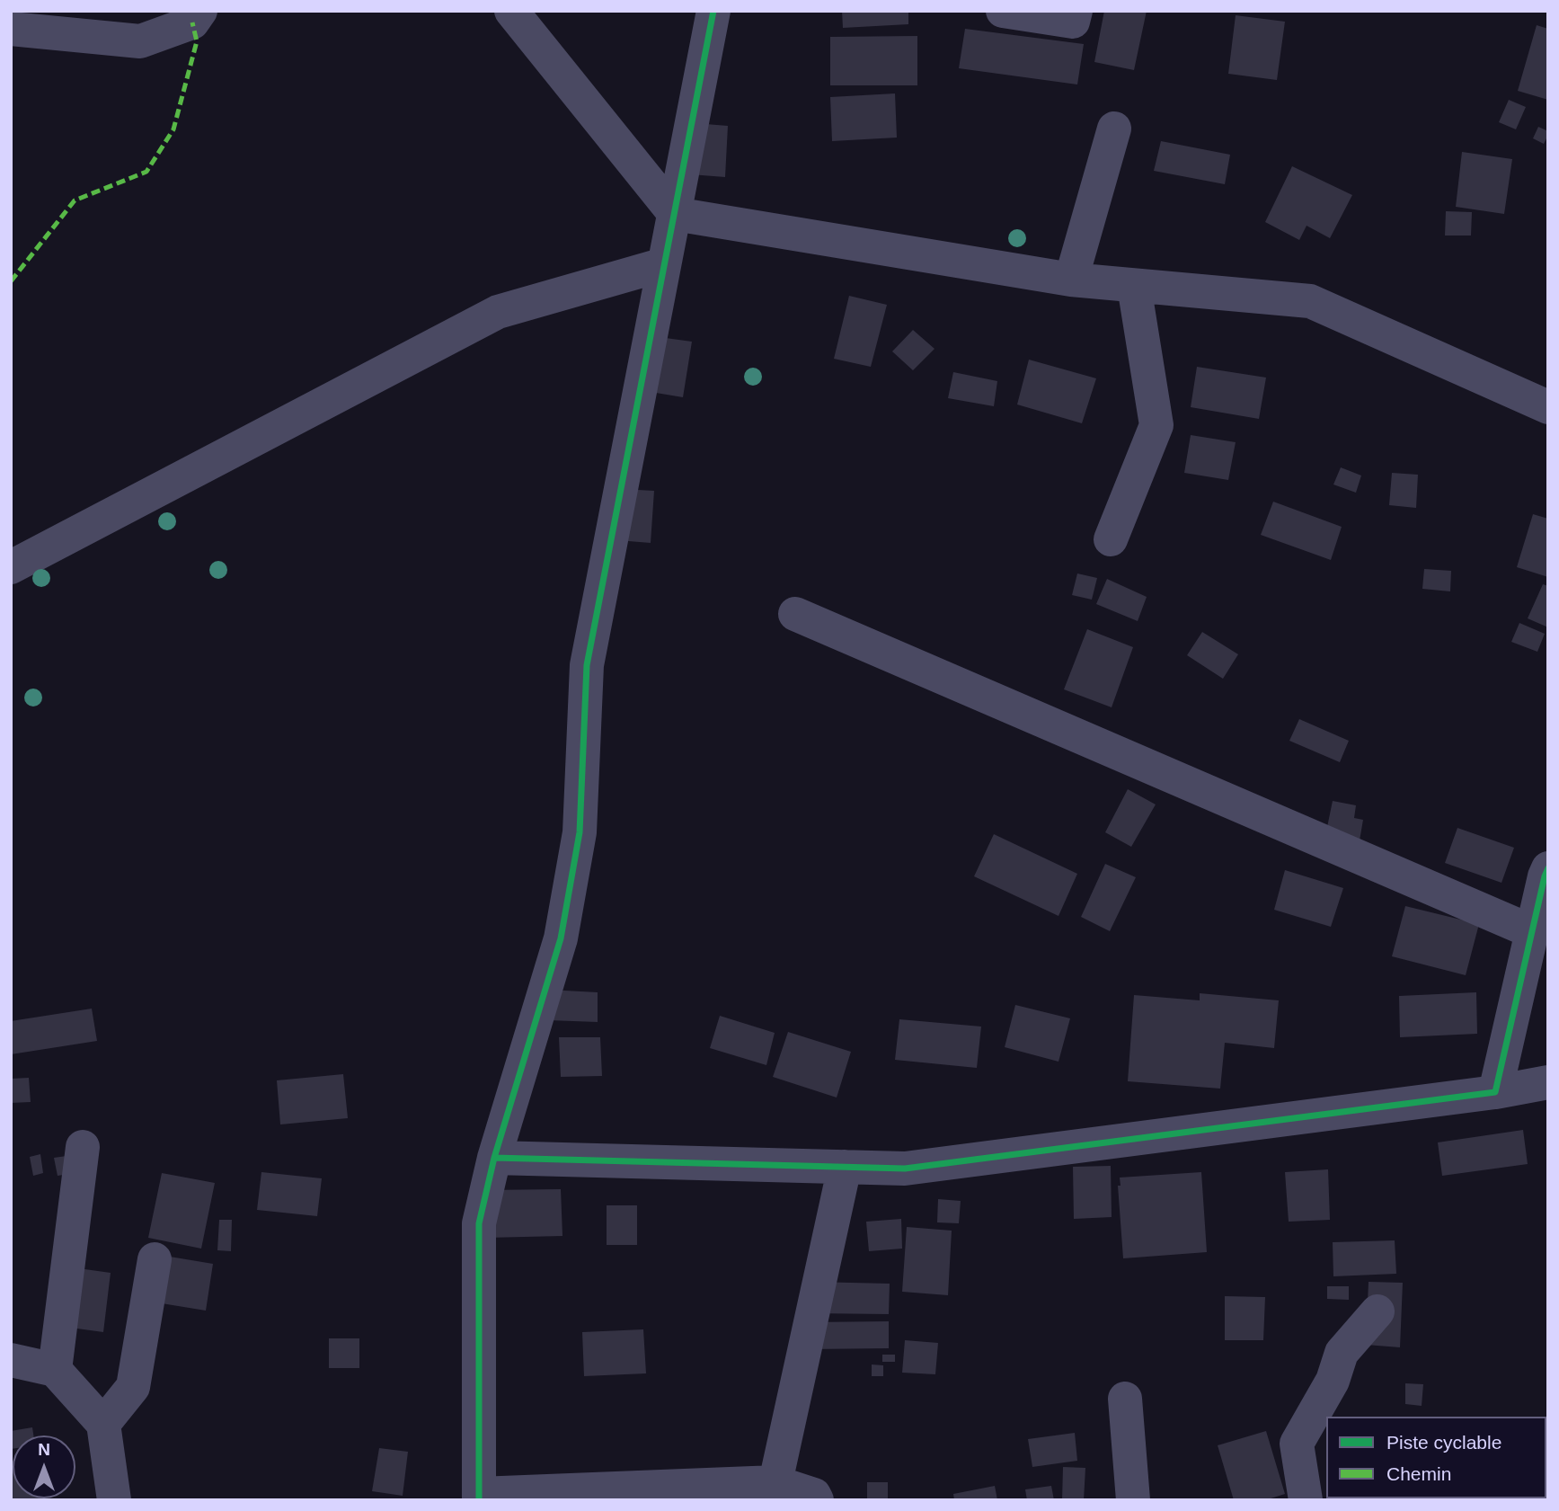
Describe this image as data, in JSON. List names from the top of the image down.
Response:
{
  "legend": ["Piste cyclable", "Chemin"],
  "north": "top"
}
